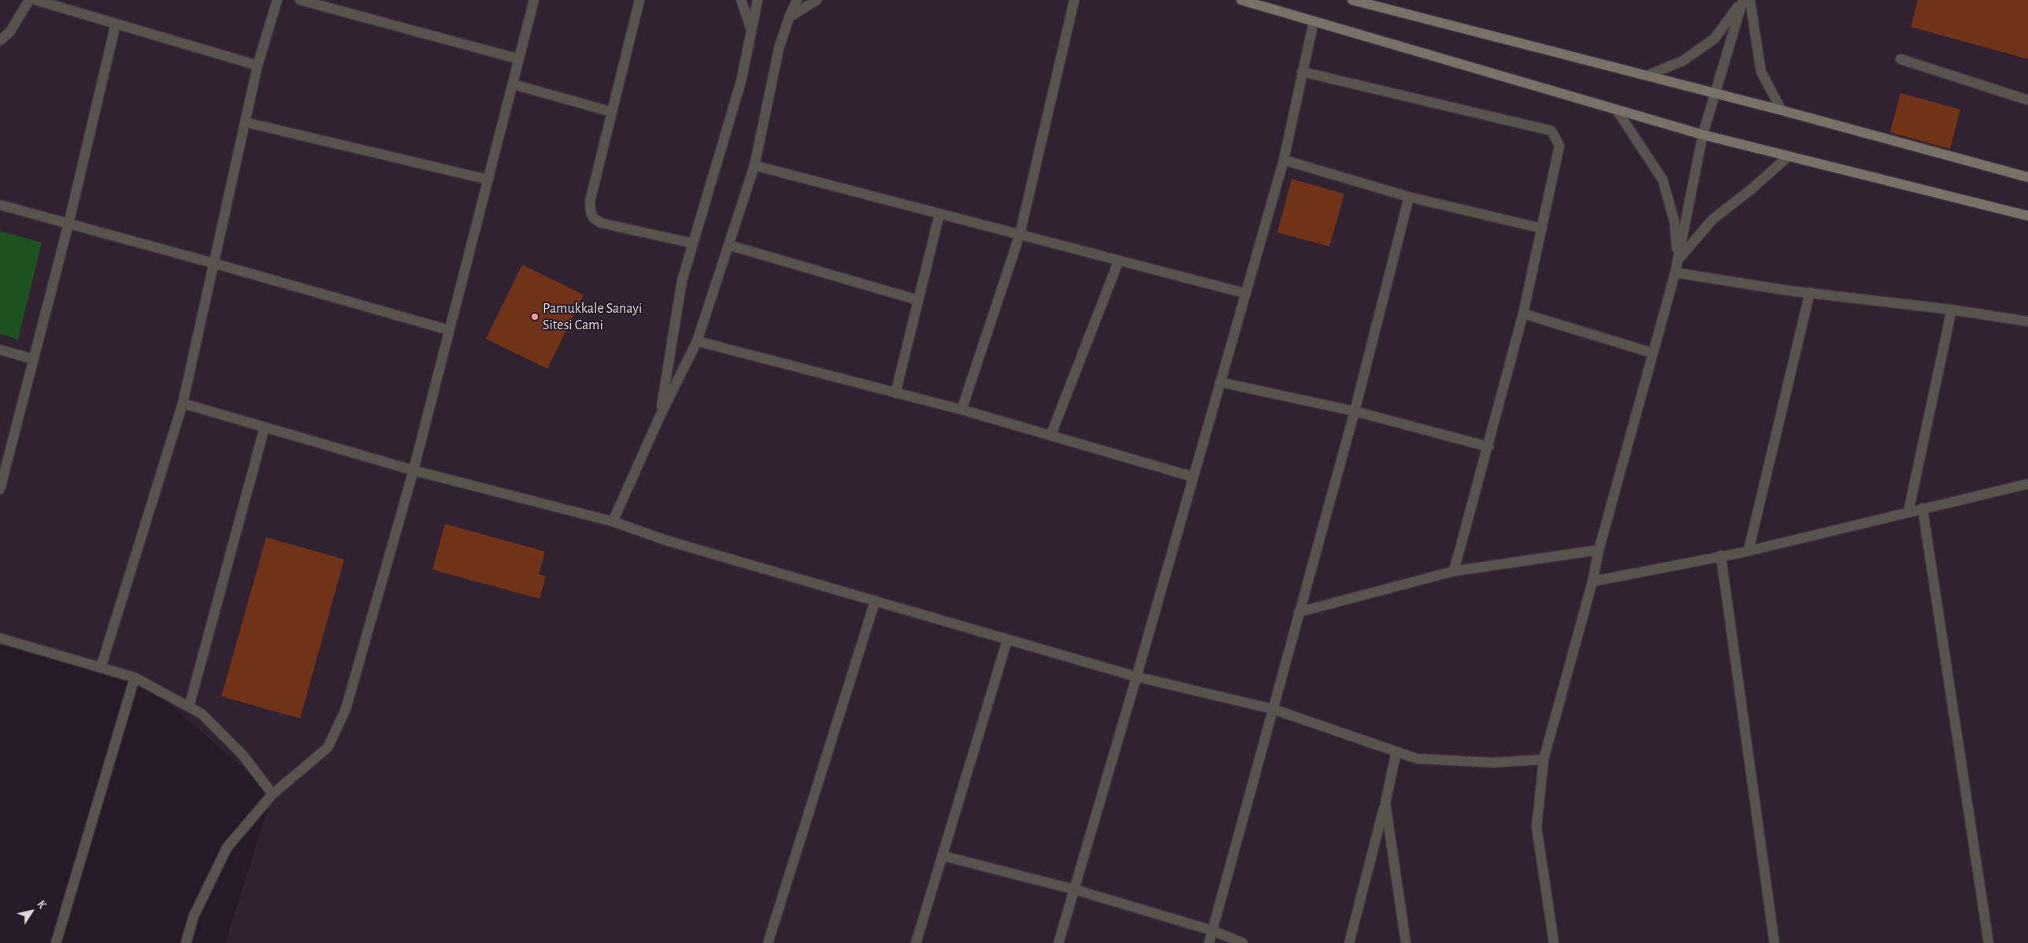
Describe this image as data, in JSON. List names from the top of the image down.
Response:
{
  "places": ["Pamukkale Sanayi Sitesi Cami"],
  "north": "top right"
}
